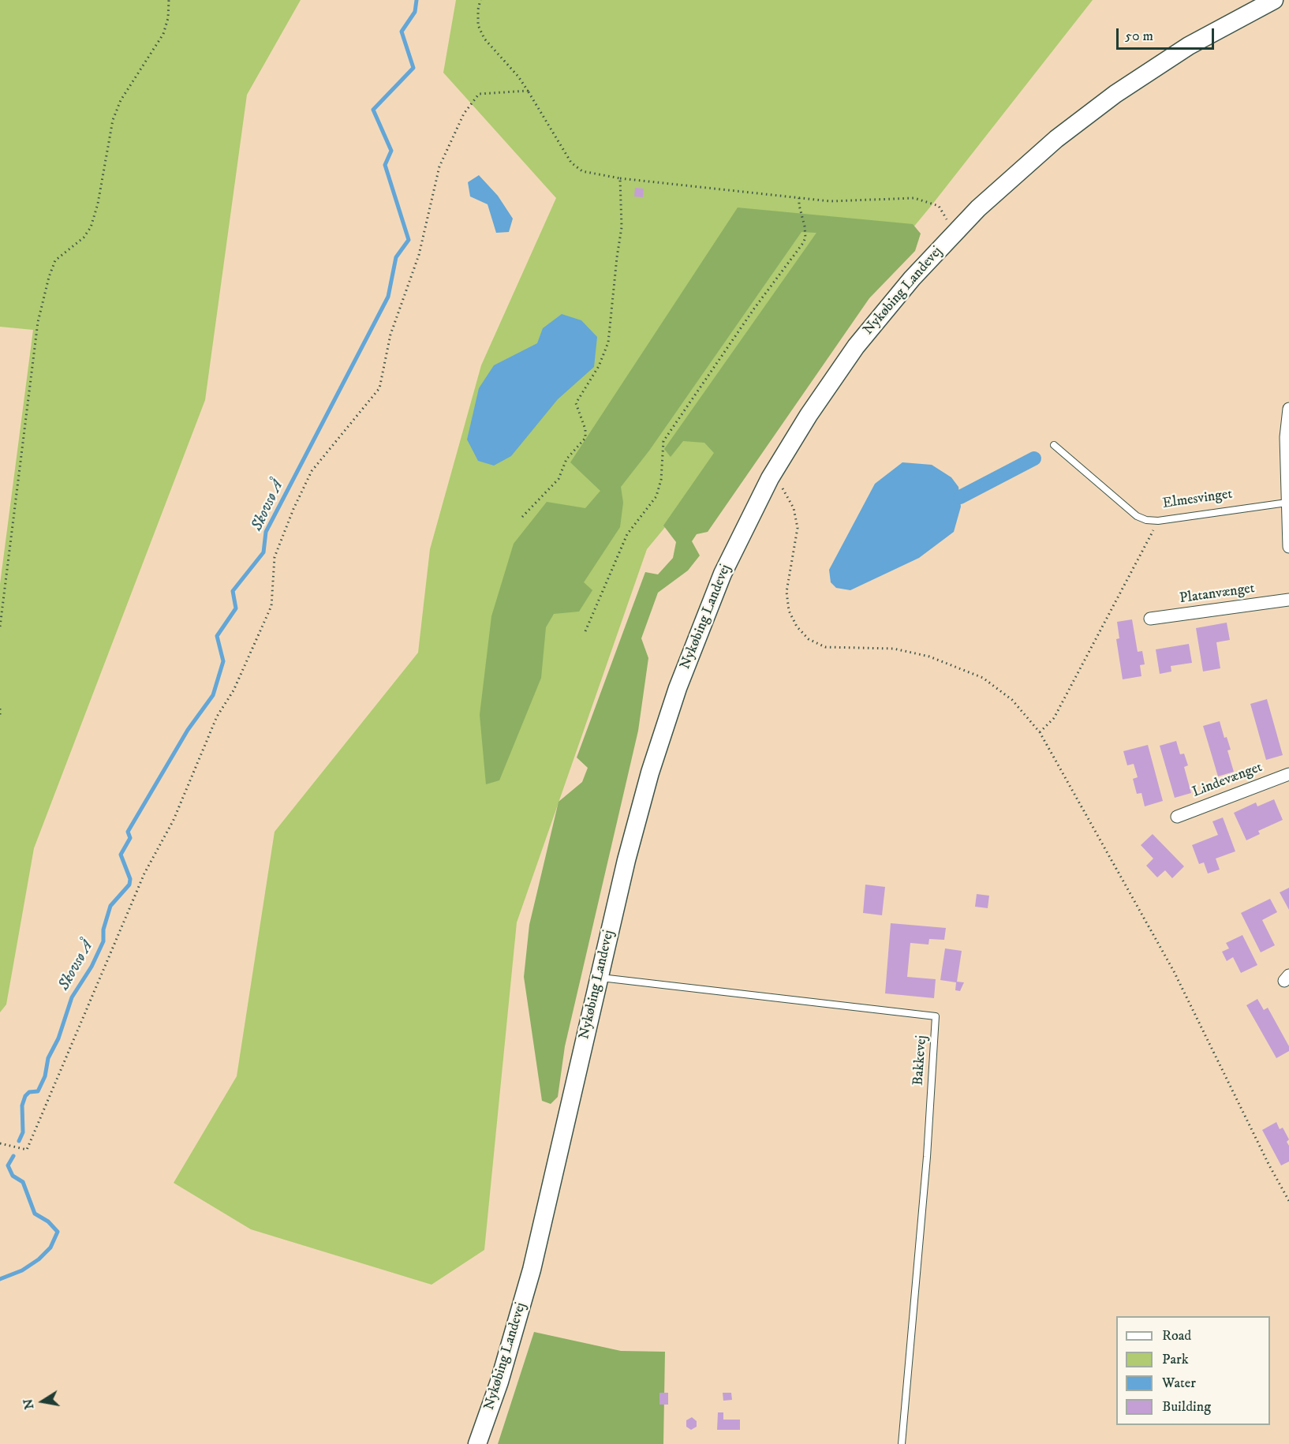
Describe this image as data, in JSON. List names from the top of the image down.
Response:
{
  "streets": {
    "main road": ["Nykøbing Landevej"],
    "street": ["Platanvænget", "Lindevænget"],
    "lane": ["Elmesvinget", "Bakkevej"]
  },
  "crossings": [
    ["Nykøbing Landevej", "Bakkevej"]
  ],
  "water": ["Skovsø Å"],
  "legend": [
    "Road",
    "Park",
    "Water",
    "Building"
  ],
  "scale_bar": "50 m",
  "north": "left"
}
